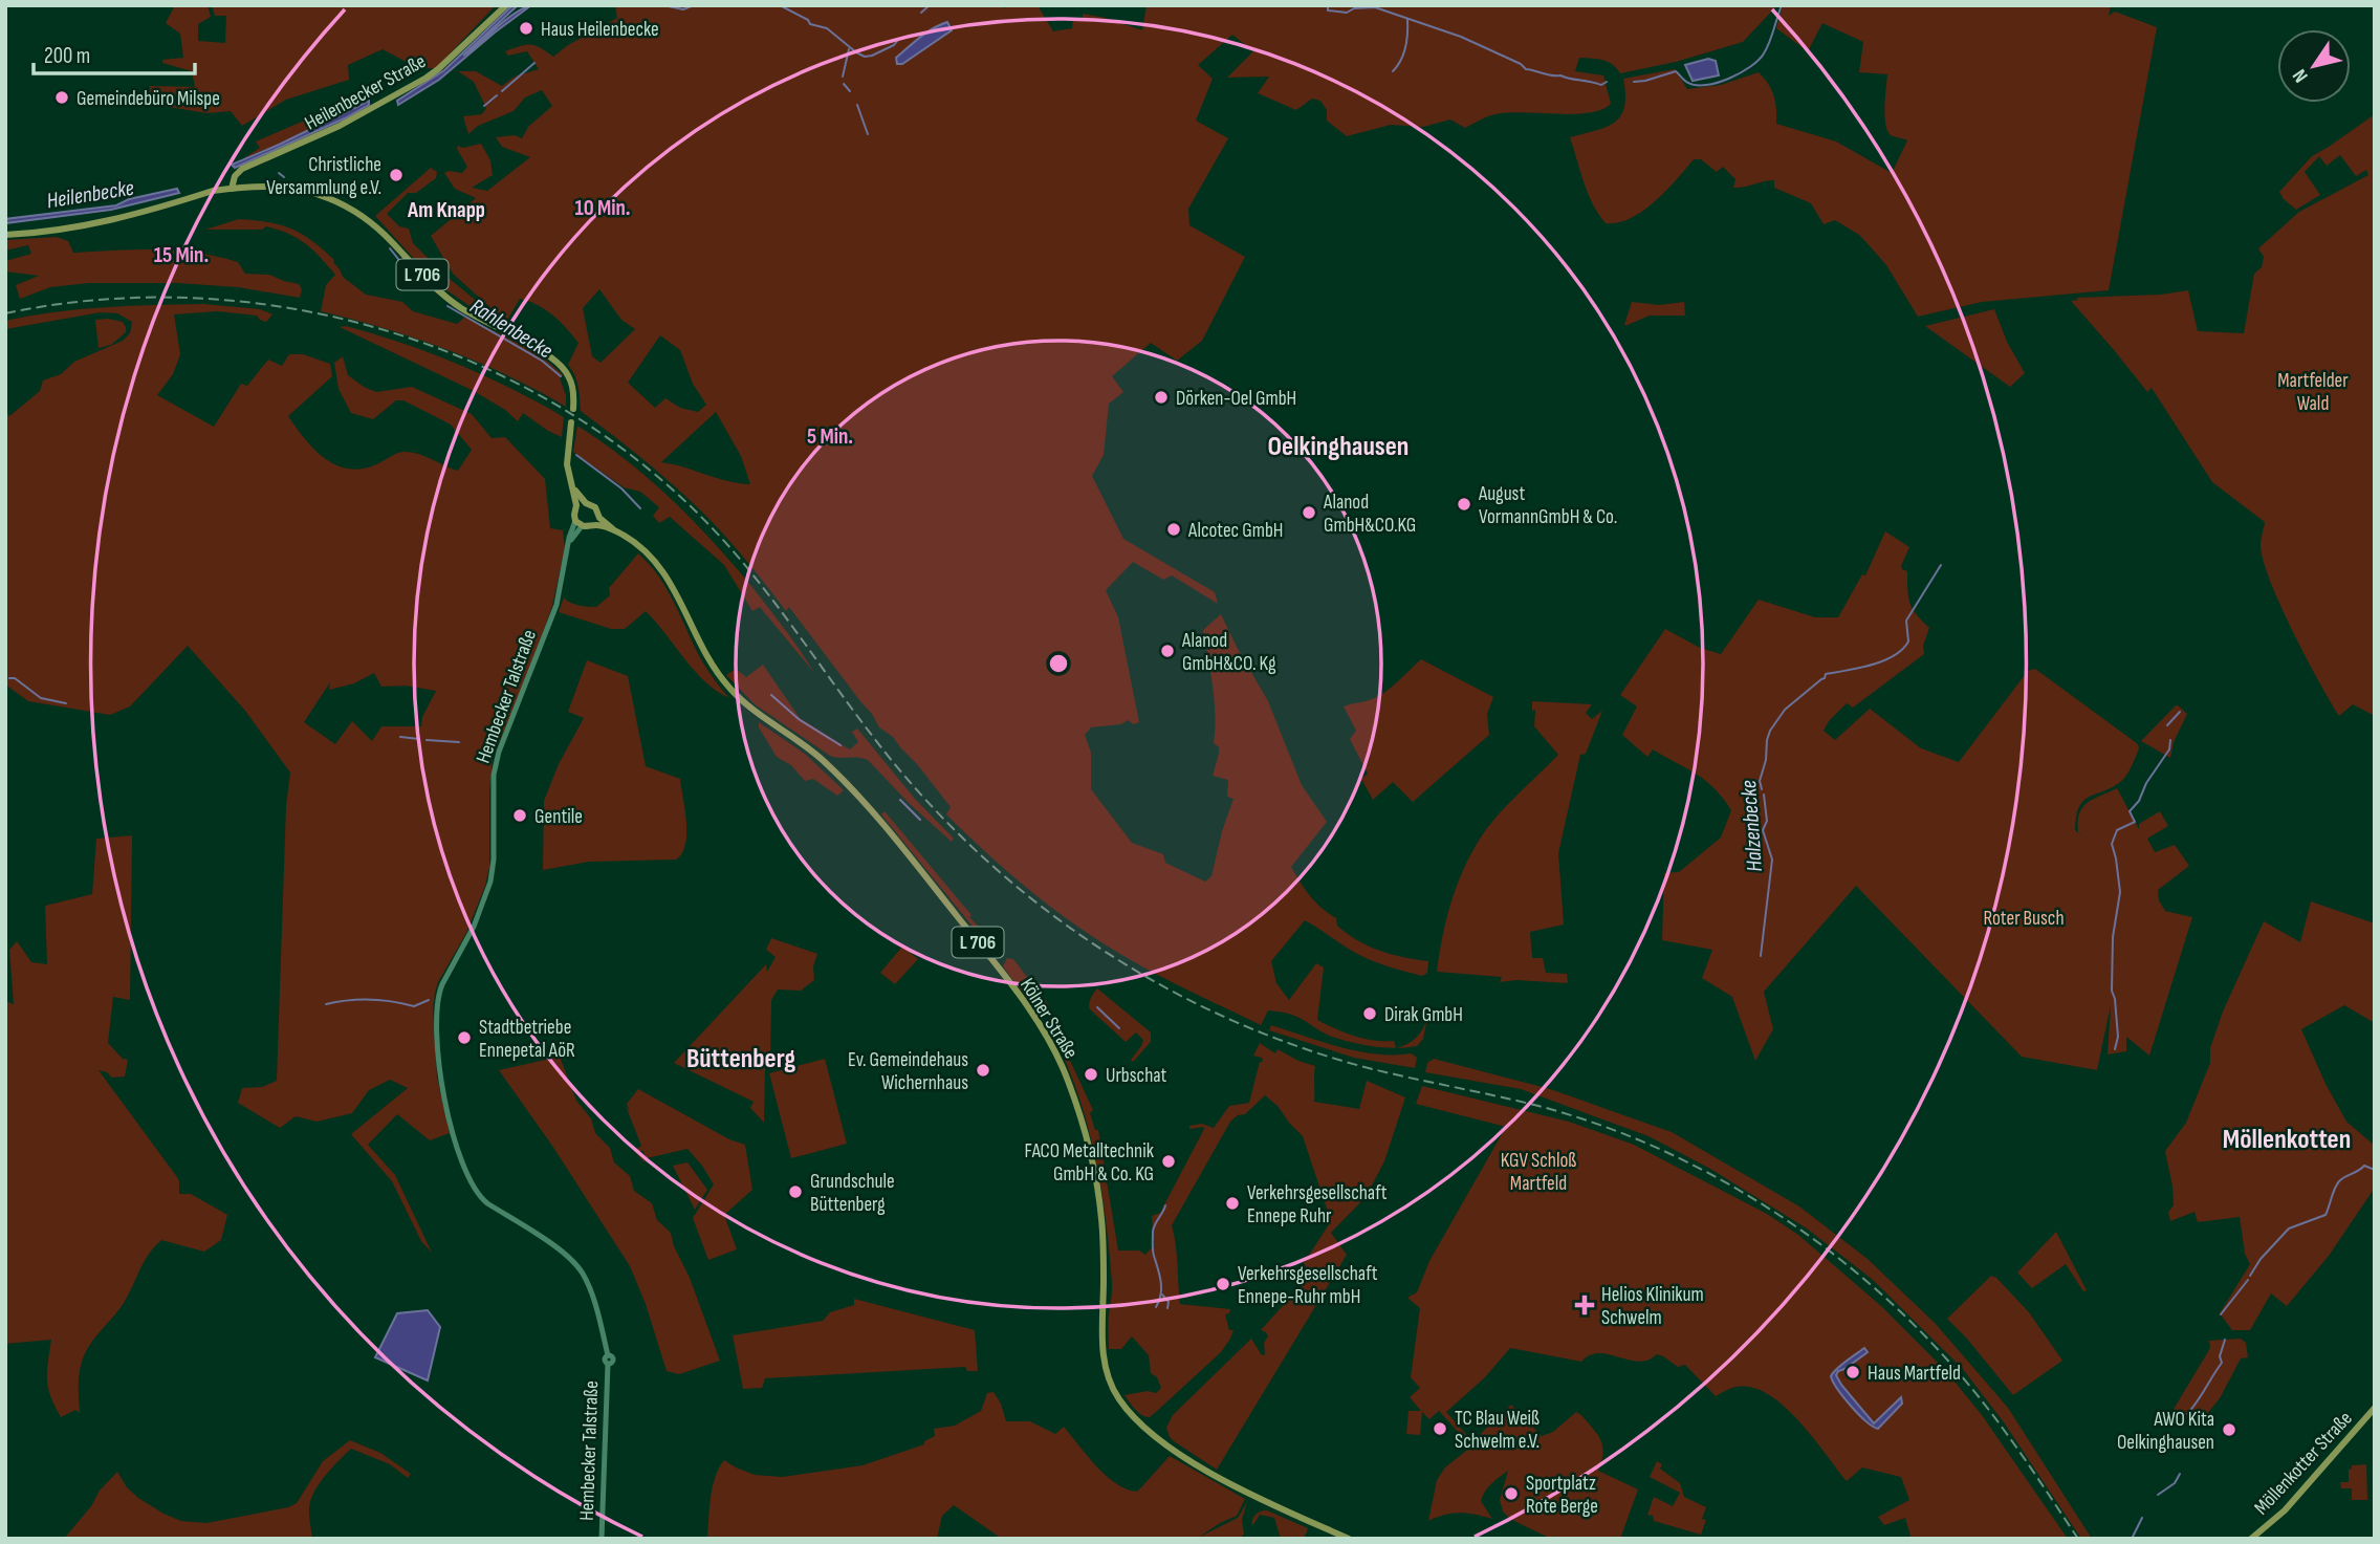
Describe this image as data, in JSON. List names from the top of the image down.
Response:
{
  "streets": {
    "main road": [
      "Heilenbecker Straße",
      "L 706",
      "Kölner Straße",
      "Möllenkotter Straße"
    ],
    "street": ["Hembecker Talstraße"]
  },
  "crossings": [
    ["Heilenbecker Straße", "L 706"],
    ["Hembecker Talstraße", "Kölner Straße"]
  ],
  "districts": [
    "Am Knapp",
    "Oelkinghausen",
    "Büttenberg",
    "Möllenkotten"
  ],
  "water": ["Heilenbecke", "Rahlenbecke", "Halzenbecke"],
  "parks": ["Martfelder Wald", "Roter Busch", "KGV Schloß Martfeld"],
  "places": {
    "other": [
      "Haus Heilenbecke",
      "Gemeindebüro Milspe",
      "Christliche Versammlung e.V.",
      "Dörken-Oel GmbH",
      "August VormannGmbH & Co.",
      "Alanod GmbH&CO.KG",
      "Alcotec GmbH",
      "Alanod GmbH&CO. Kg",
      "Gentile",
      "Dirak GmbH",
      "Stadtbetriebe Ennepetal AöR",
      "Ev. Gemeindehaus Wichernhaus",
      "Urbschat",
      "FACO Metalltechnik GmbH & Co. KG",
      "Grundschule Büttenberg",
      "Verkehrsgesellschaft Ennepe Ruhr",
      "Verkehrsgesellschaft Ennepe-Ruhr mbH",
      "Haus Martfeld",
      "TC Blau Weiß Schwelm e.V.",
      "AWO Kita Oelkinghausen",
      "Sportplatz Rote Berge"
    ],
    "health": ["Helios Klinikum Schwelm"]
  },
  "scale_bar": "200 m",
  "north": "bottom left",
  "rings": ["10 Min.", "15 Min.", "5 Min."]
}
